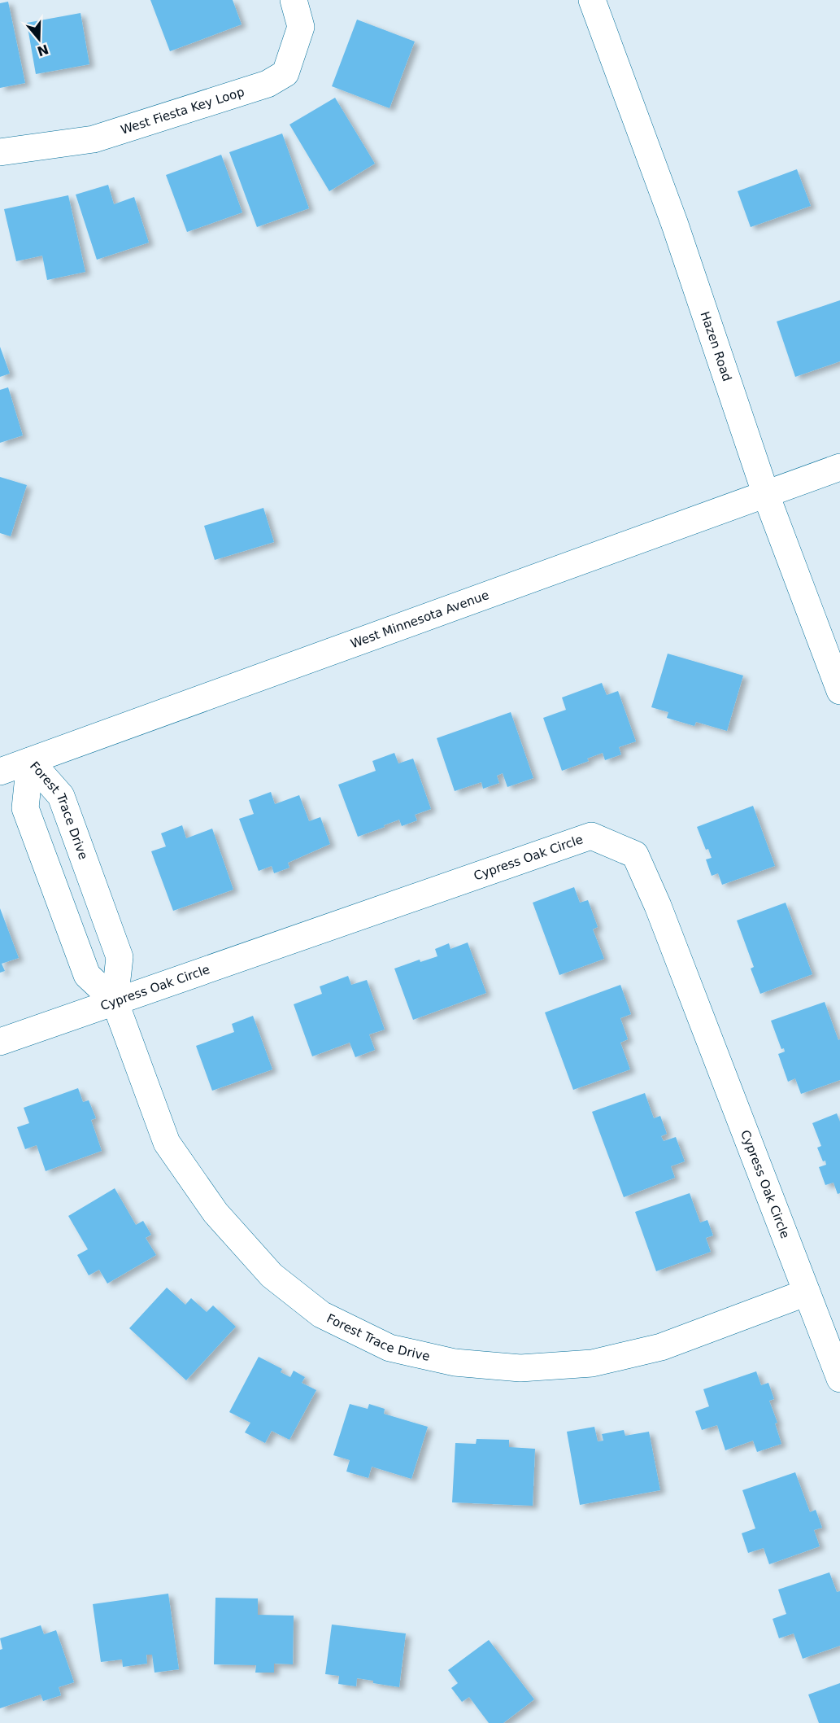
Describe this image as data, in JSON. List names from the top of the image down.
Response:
{
  "streets": {
    "street": [
      "West Fiesta Key Loop",
      "Hazen Road",
      "West Minnesota Avenue",
      "Forest Trace Drive",
      "Cypress Oak Circle"
    ]
  },
  "crossings": [
    ["Hazen Road", "West Minnesota Avenue"],
    ["West Minnesota Avenue", "Forest Trace Drive"],
    ["Forest Trace Drive", "Cypress Oak Circle"]
  ],
  "north": "bottom"
}
